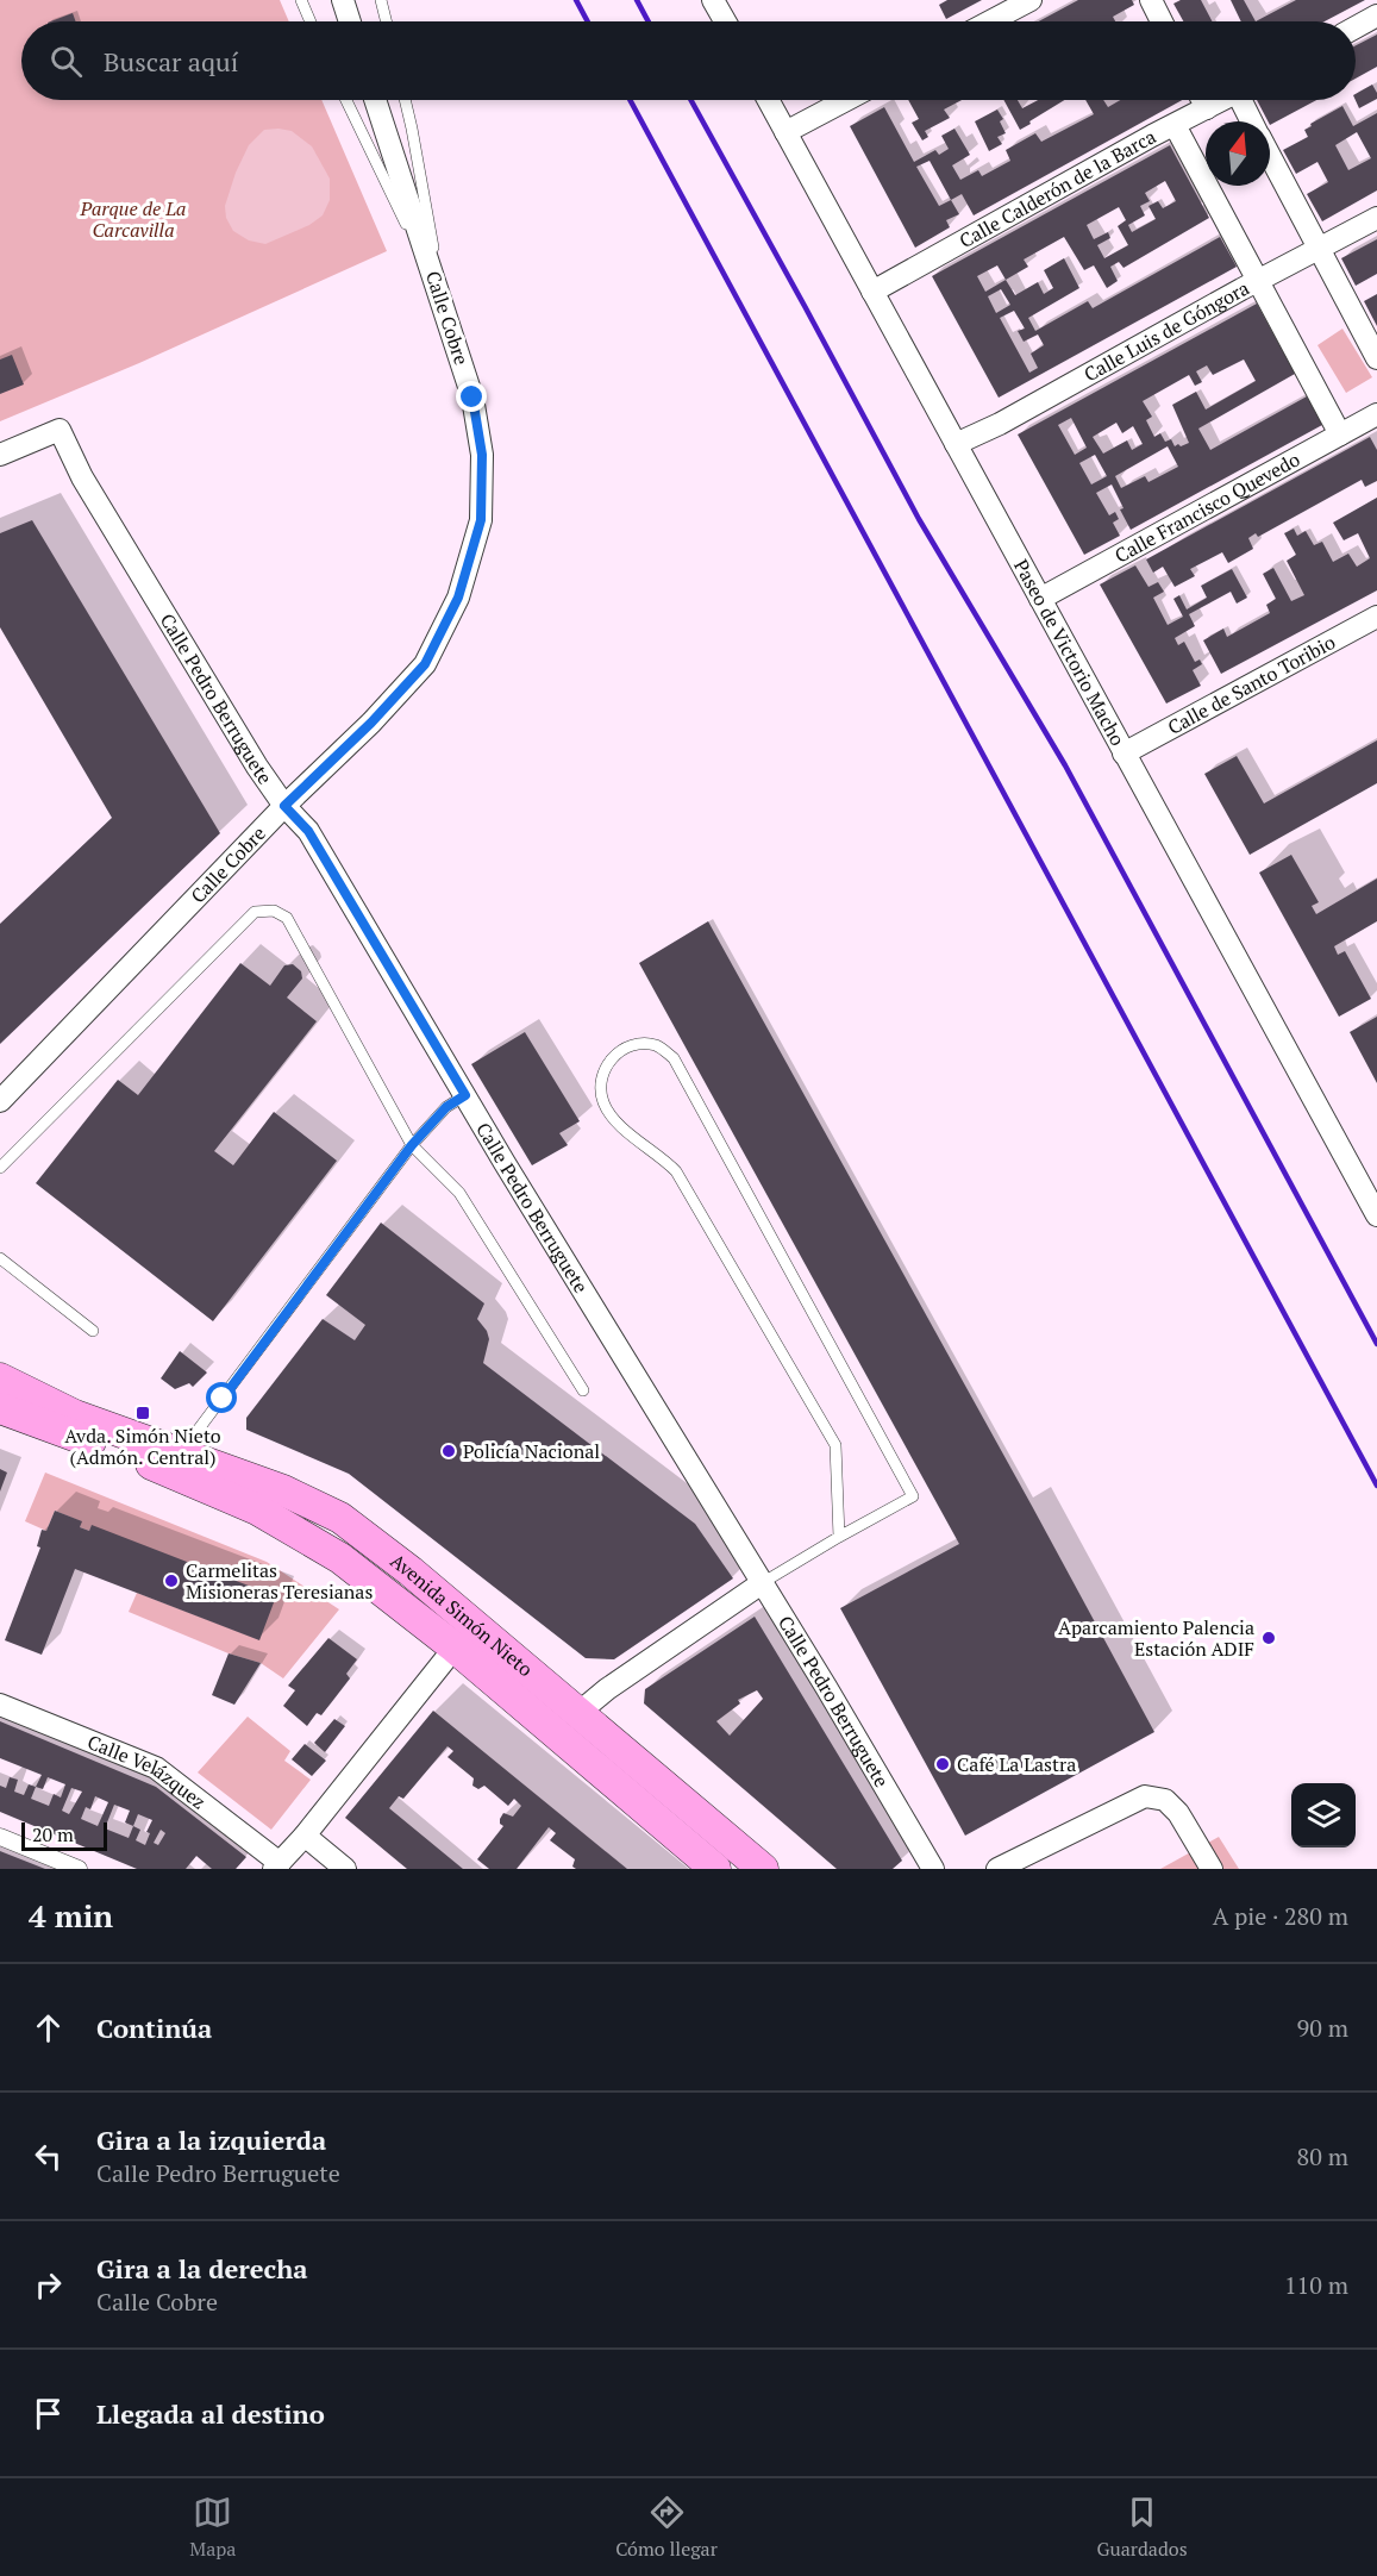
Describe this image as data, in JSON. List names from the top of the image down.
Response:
{
  "streets": {
    "main road": ["Avenida Simón Nieto"],
    "street": [
      "Calle Calderón de la Barca",
      "Calle Cobre",
      "Calle Luis de Góngora",
      "Calle Francisco Quevedo",
      "Paseo de Victorio Macho",
      "Calle de Santo Toribio",
      "Calle Pedro Berruguete",
      "Calle Velázquez"
    ]
  },
  "crossings": [
    ["Calle Calderón de la Barca", "Paseo de Victorio Macho"],
    ["Calle Cobre", "Calle Pedro Berruguete"],
    ["Calle Luis de Góngora", "Paseo de Victorio Macho"],
    ["Calle Francisco Quevedo", "Paseo de Victorio Macho"],
    ["Paseo de Victorio Macho", "Calle de Santo Toribio"]
  ],
  "parks": ["Parque de La Carcavilla"],
  "places": {
    "transit": ["Avda. Simón Nieto (Admón. Central)"],
    "other": [
      "Policía Nacional",
      "Carmelitas Misioneras Teresianas",
      "Aparcamiento Palencia Estación ADIF",
      "Café La Lastra"
    ]
  },
  "scale_bar": "20 m",
  "north": "top",
  "page": {
    "search": "Buscar aquí",
    "scale": "20 m",
    "heading": ["4 min", "A pie · 280 m"],
    "list": [
      ["Continúa", "90 m"],
      ["Gira a la izquierda", "Calle Pedro Berruguete", "80 m"],
      ["Gira a la derecha", "Calle Cobre", "110 m"],
      "Llegada al destino"
    ],
    "nav": ["Mapa", "Cómo llegar", "Guardados"]
  }
}
